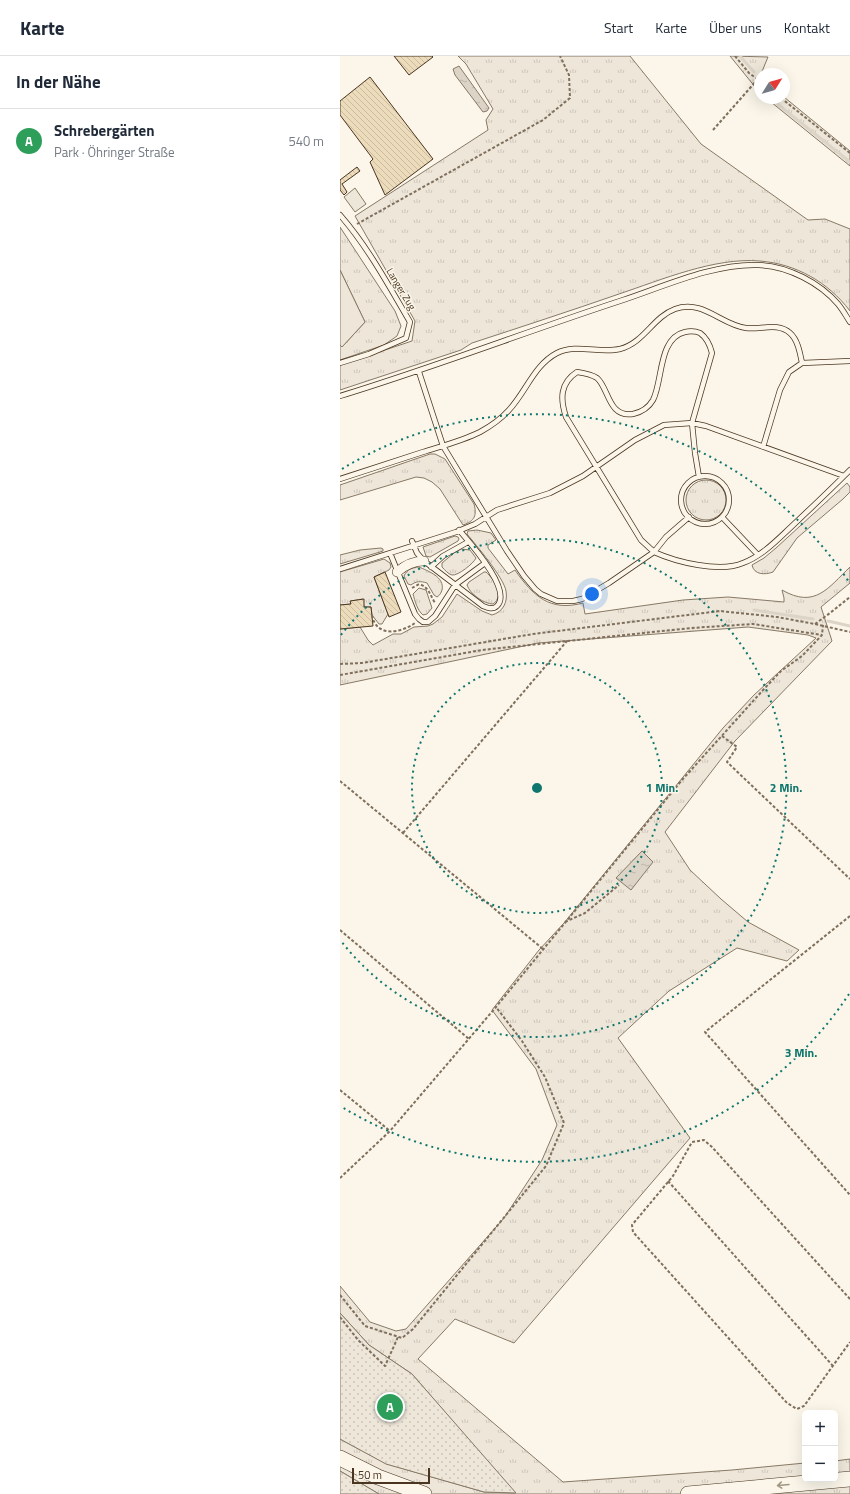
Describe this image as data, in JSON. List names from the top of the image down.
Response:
{
  "streets": {
    "lane": ["Langer Zug"]
  },
  "scale_bar": "50 m",
  "north": "top right",
  "page": {
    "header": "Karte",
    "nav": [
      "Start",
      "Karte",
      "Über uns",
      "Kontakt"
    ],
    "heading": "In der Nähe",
    "list": [
      {
        "mark": "A",
        "name": "Schrebergärten",
        "note": "Park · Öhringer Straße",
        "value": "540 m"
      }
    ],
    "pins": "A",
    "map_buttons": ["+", "−"],
    "scale": "50 m"
  },
  "rings": ["1 Min.", "2 Min.", "3 Min."]
}
